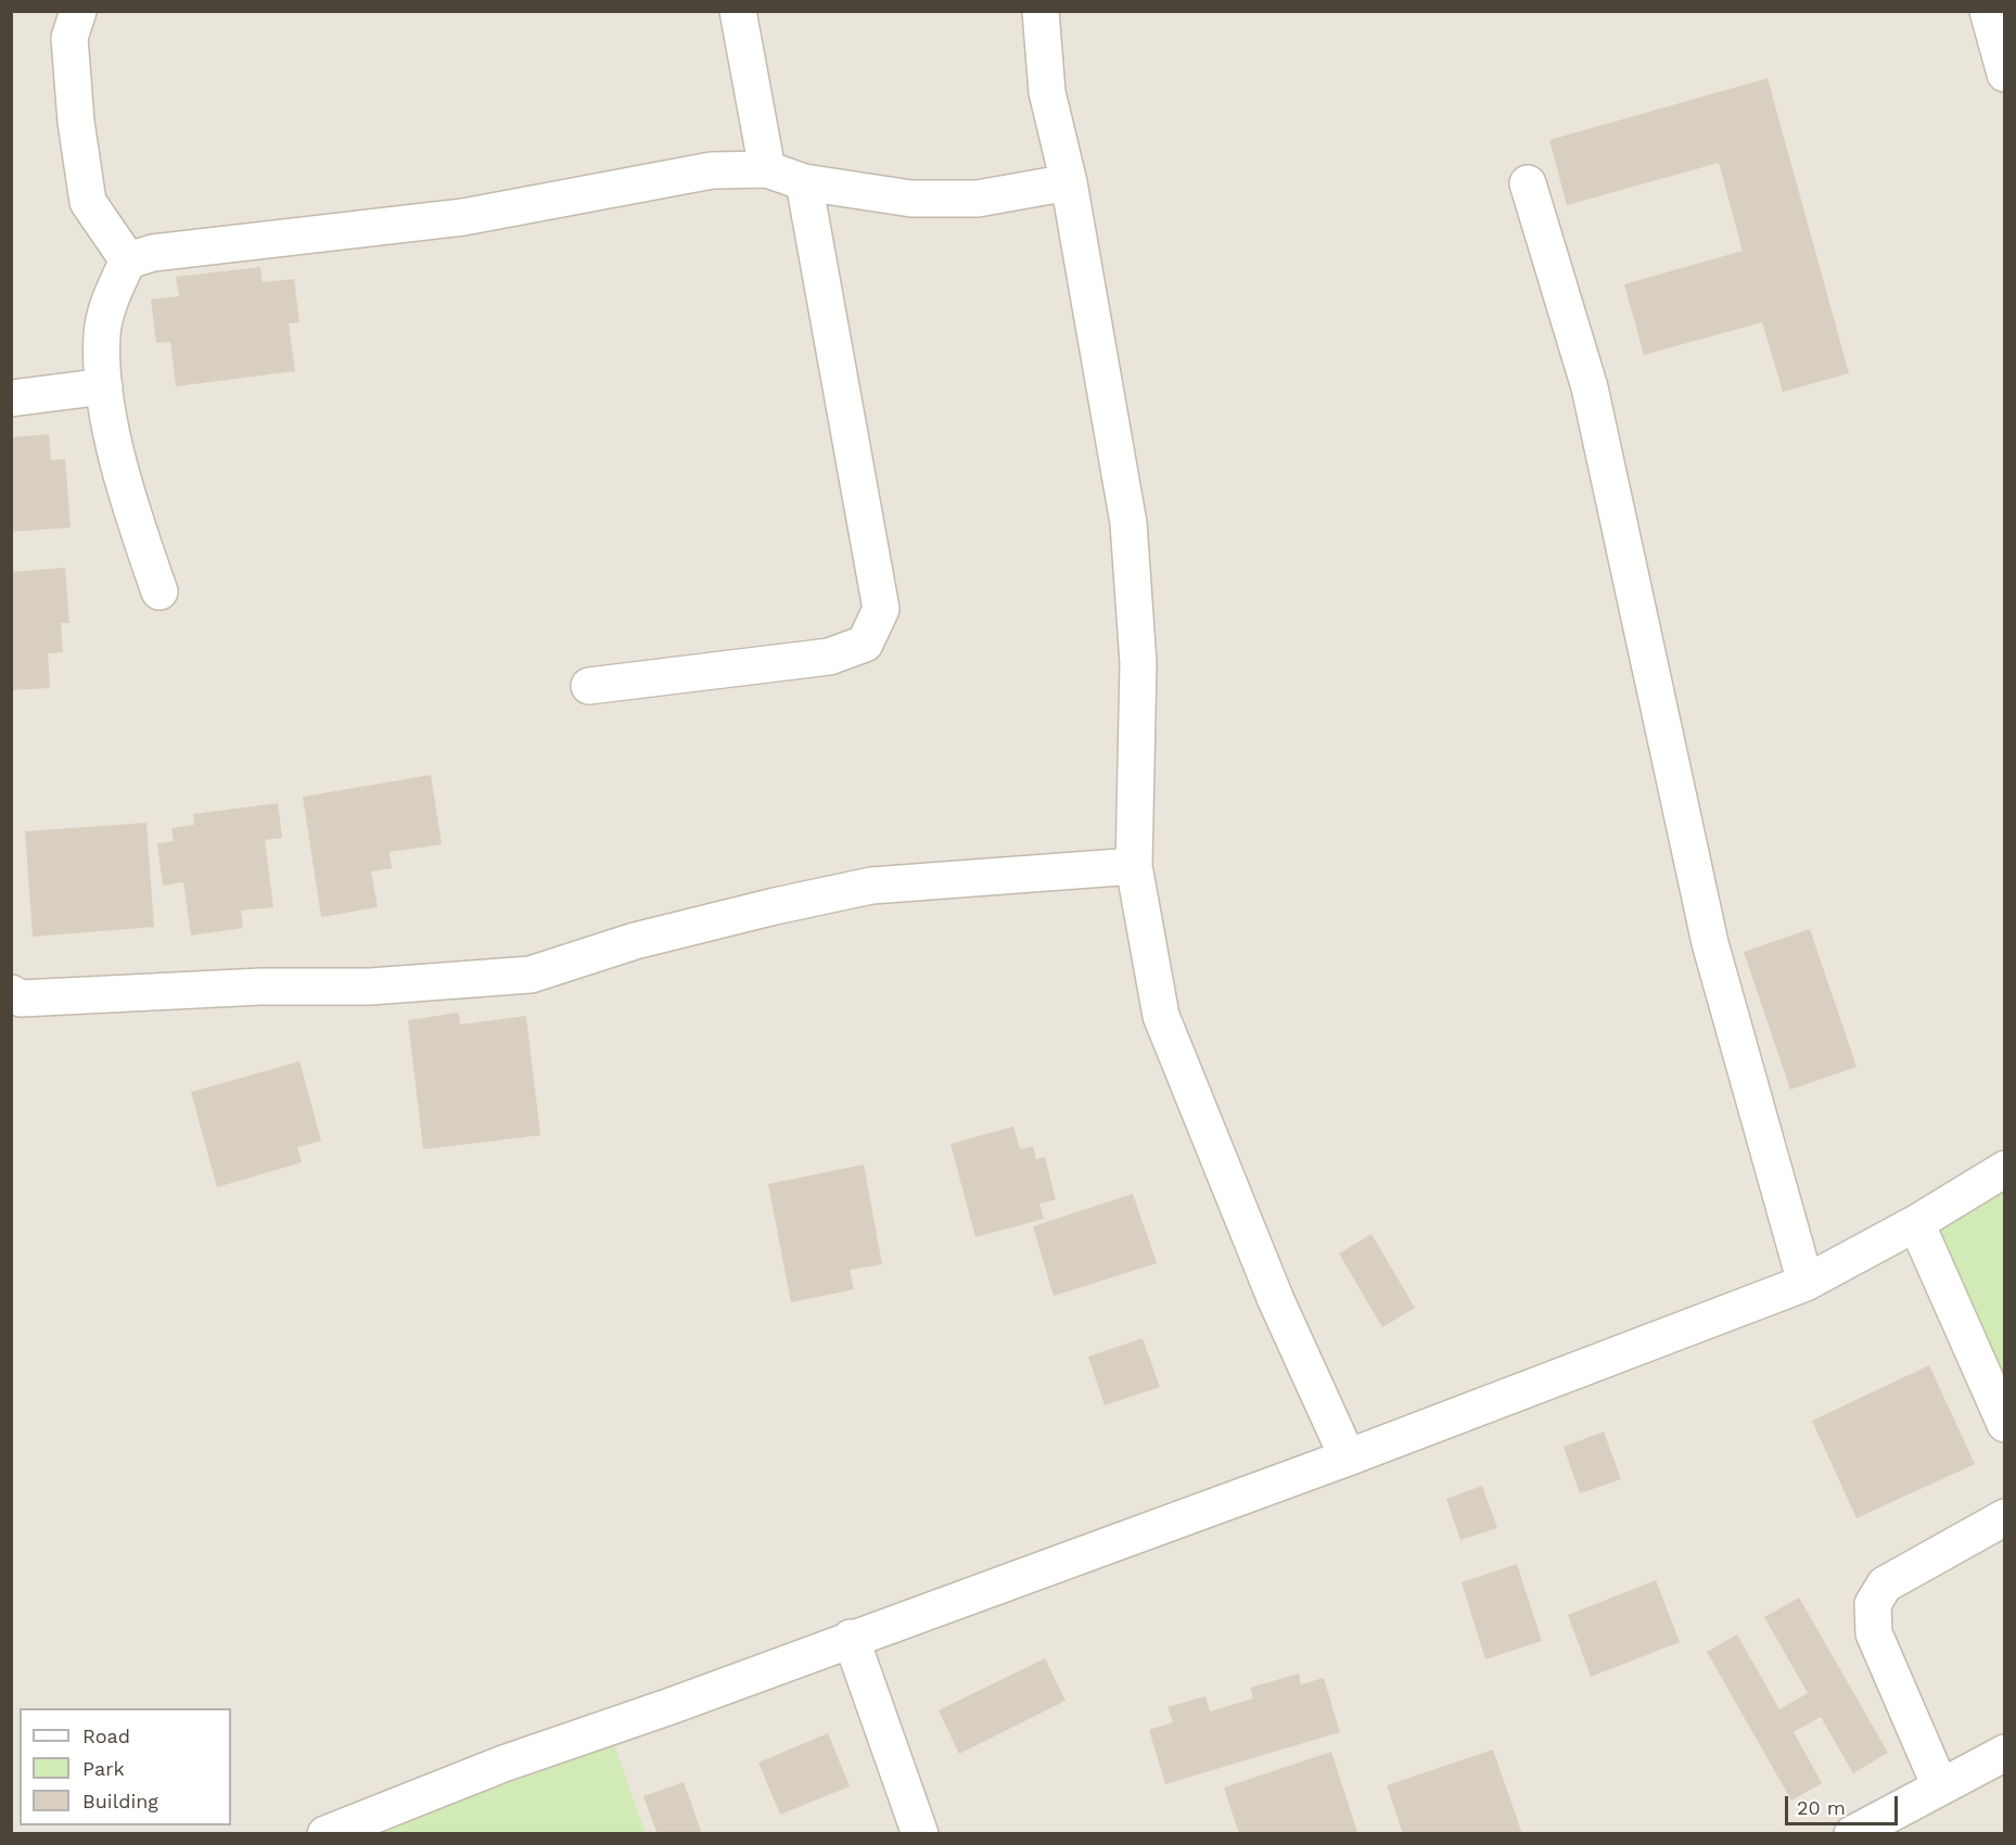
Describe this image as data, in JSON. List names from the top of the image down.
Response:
{
  "legend": ["Road", "Park", "Building"],
  "scale_bar": "20 m"
}
